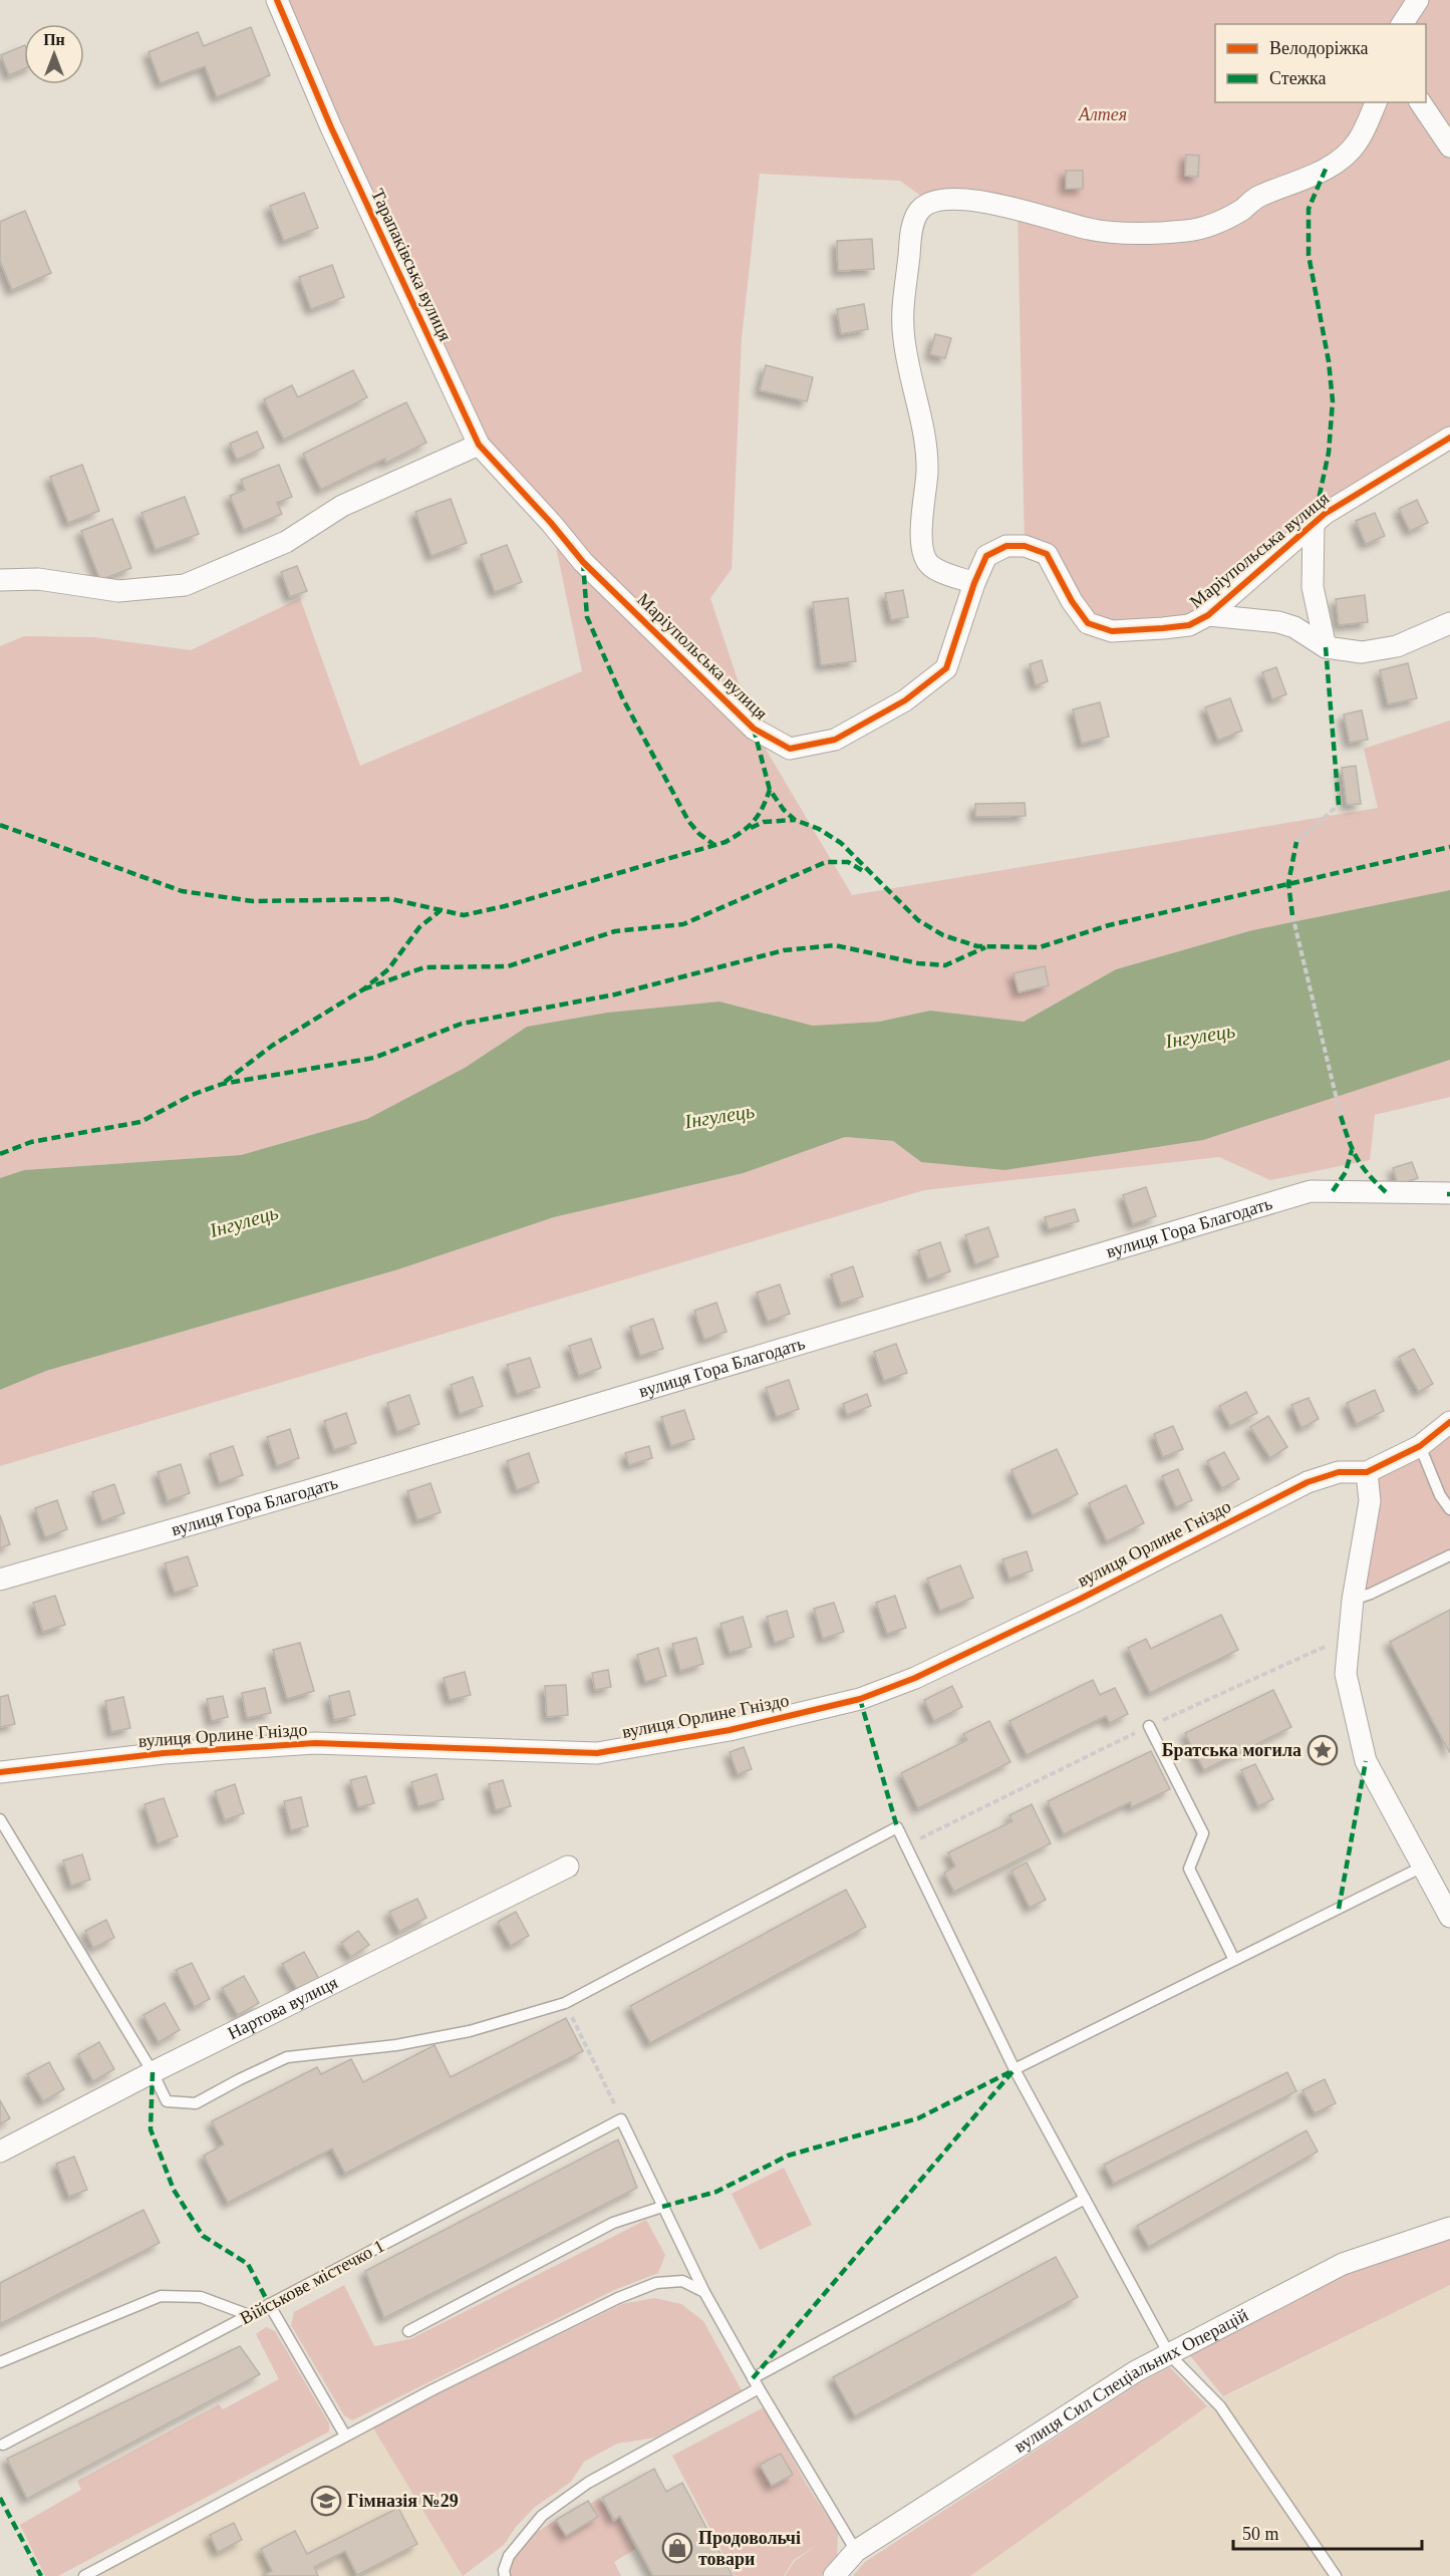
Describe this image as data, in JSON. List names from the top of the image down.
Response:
{
  "streets": {
    "street": [
      "Тарапаківська вулиця",
      "Маріупольська вулиця",
      "вулиця Гора Благодать",
      "вулиця Орлине Гніздо",
      "Нартова вулиця",
      "вулиця Сил Спеціальних Операцій"
    ],
    "lane": ["Військове містечко 1"]
  },
  "crossings": [
    ["Тарапаківська вулиця", "Маріупольська вулиця"]
  ],
  "water": ["Інгулець"],
  "parks": ["Алтея"],
  "places": {
    "place": ["Братська могила"],
    "school or university": ["Гімназія №29"],
    "shop": ["Продовольчі товари"]
  },
  "legend": ["Велодоріжка", "Стежка"],
  "scale_bar": "50 m",
  "north": "top"
}
